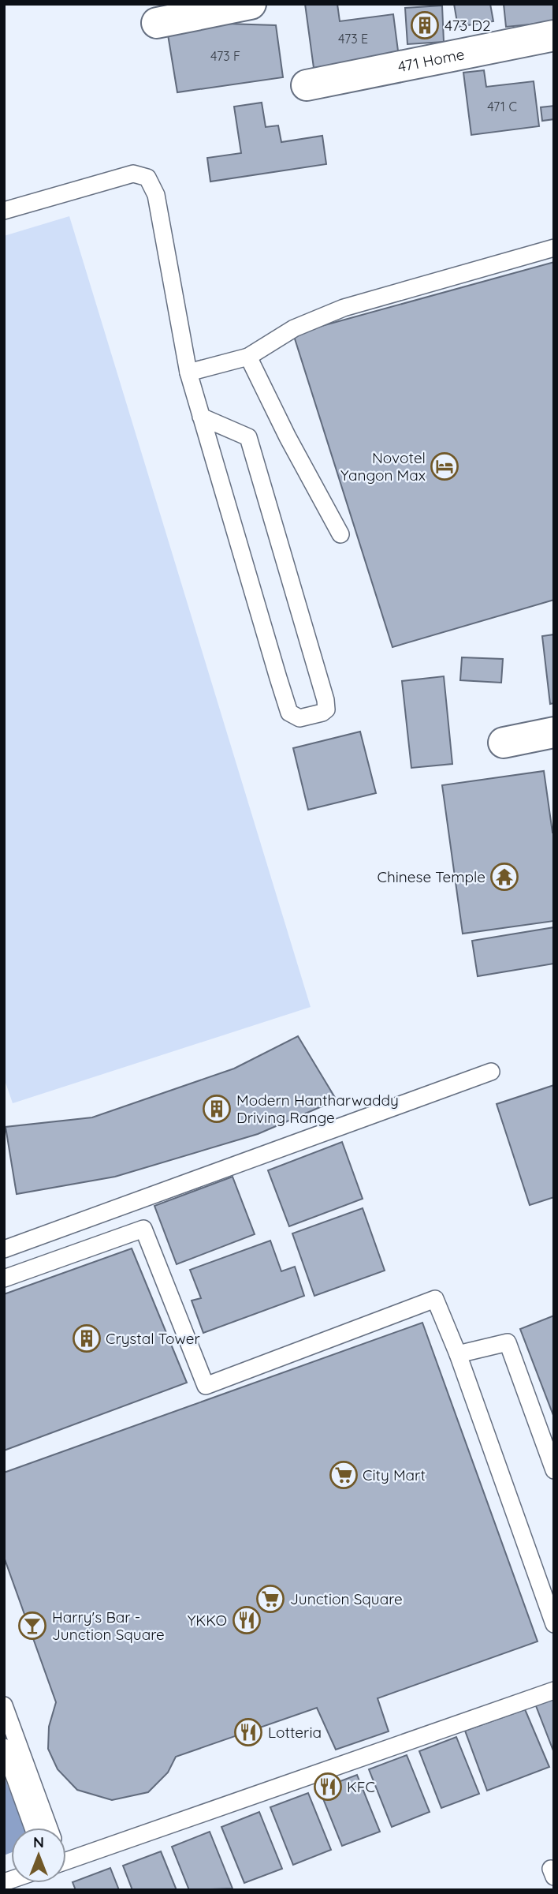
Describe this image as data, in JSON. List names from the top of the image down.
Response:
{
  "streets": {
    "street": ["471 Home"]
  },
  "places": {
    "building": ["473 D2", "Modern Hantharwaddy Driving Range", "Crystal Tower"],
    "hotel": ["Novotel Yangon Max"],
    "temple": ["Chinese Temple"],
    "supermarket": ["City Mart", "Junction Square"],
    "restaurant": ["YKKO", "Lotteria", "KFC"],
    "bar": ["Harry's Bar - Junction Square"]
  },
  "house_numbers": ["473 E", "473 F", "471 C"],
  "north": "top"
}
